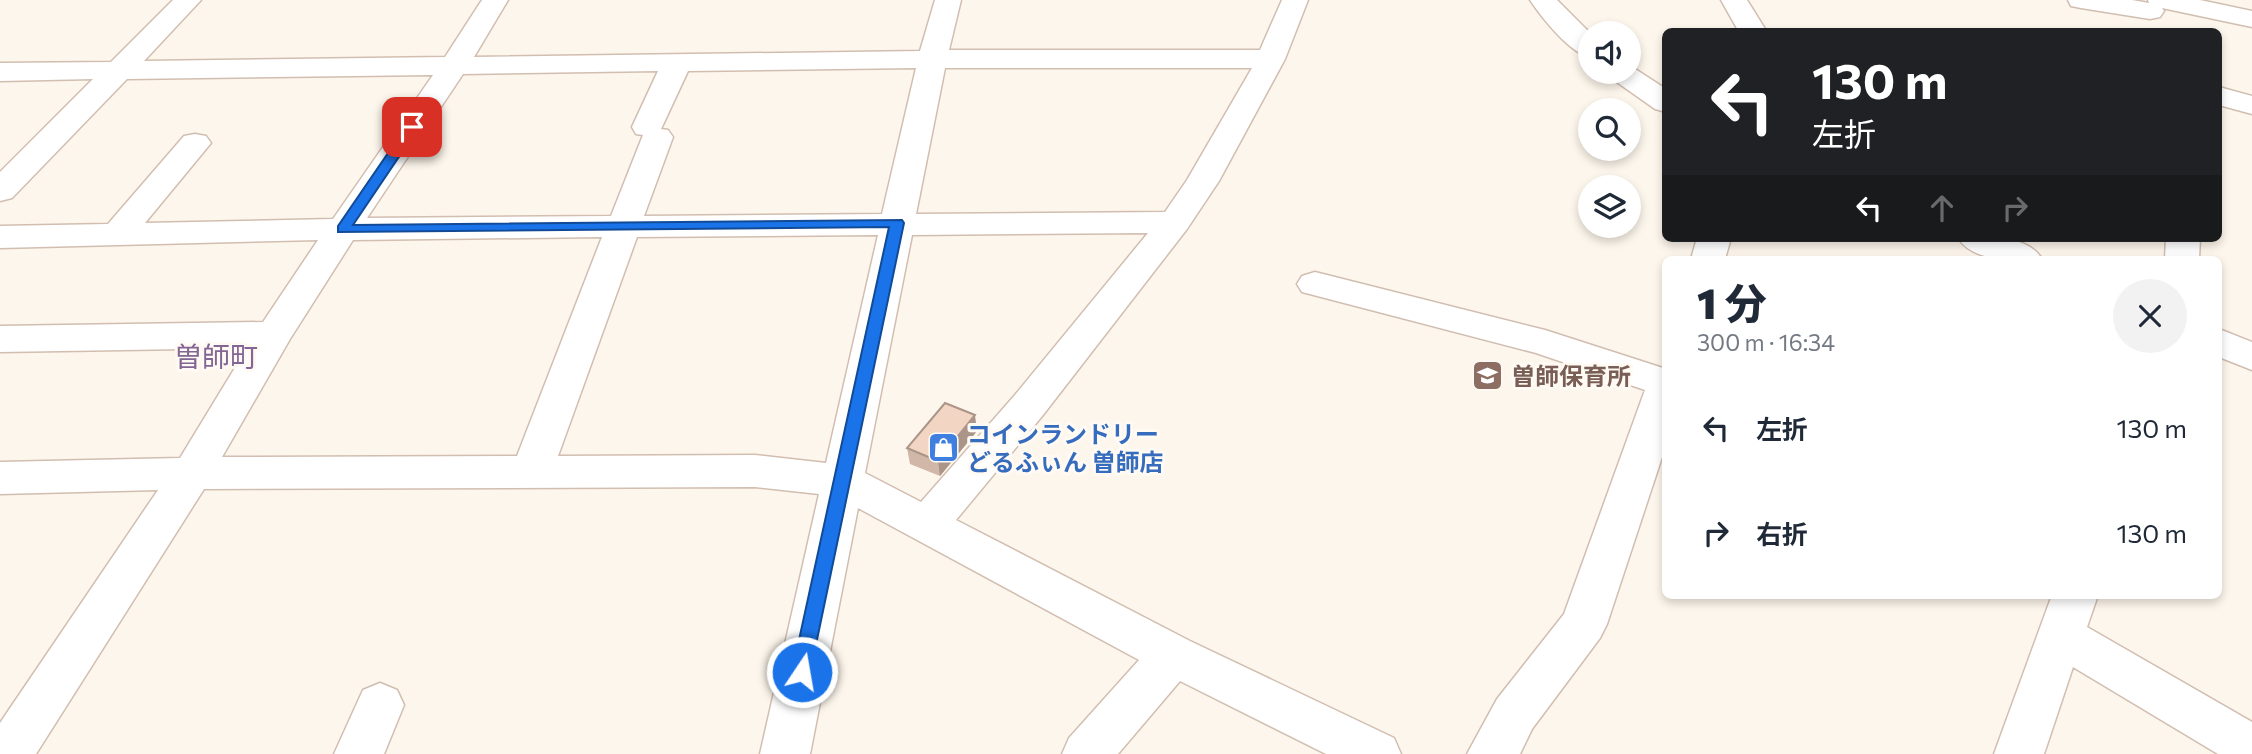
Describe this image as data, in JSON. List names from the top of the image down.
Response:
{
  "districts": ["曽師町"],
  "places": {
    "school or university": ["曽師保育所"],
    "shop": ["コインランドリー どるふぃん 曽師店"]
  },
  "page": {
    "turn": ["130 m", "左折"],
    "heading": ["1 分", "300 m · 16:34"],
    "list": [
      {
        "name": "左折",
        "value": "130 m"
      },
      {
        "name": "右折",
        "value": "130 m"
      }
    ]
  }
}
